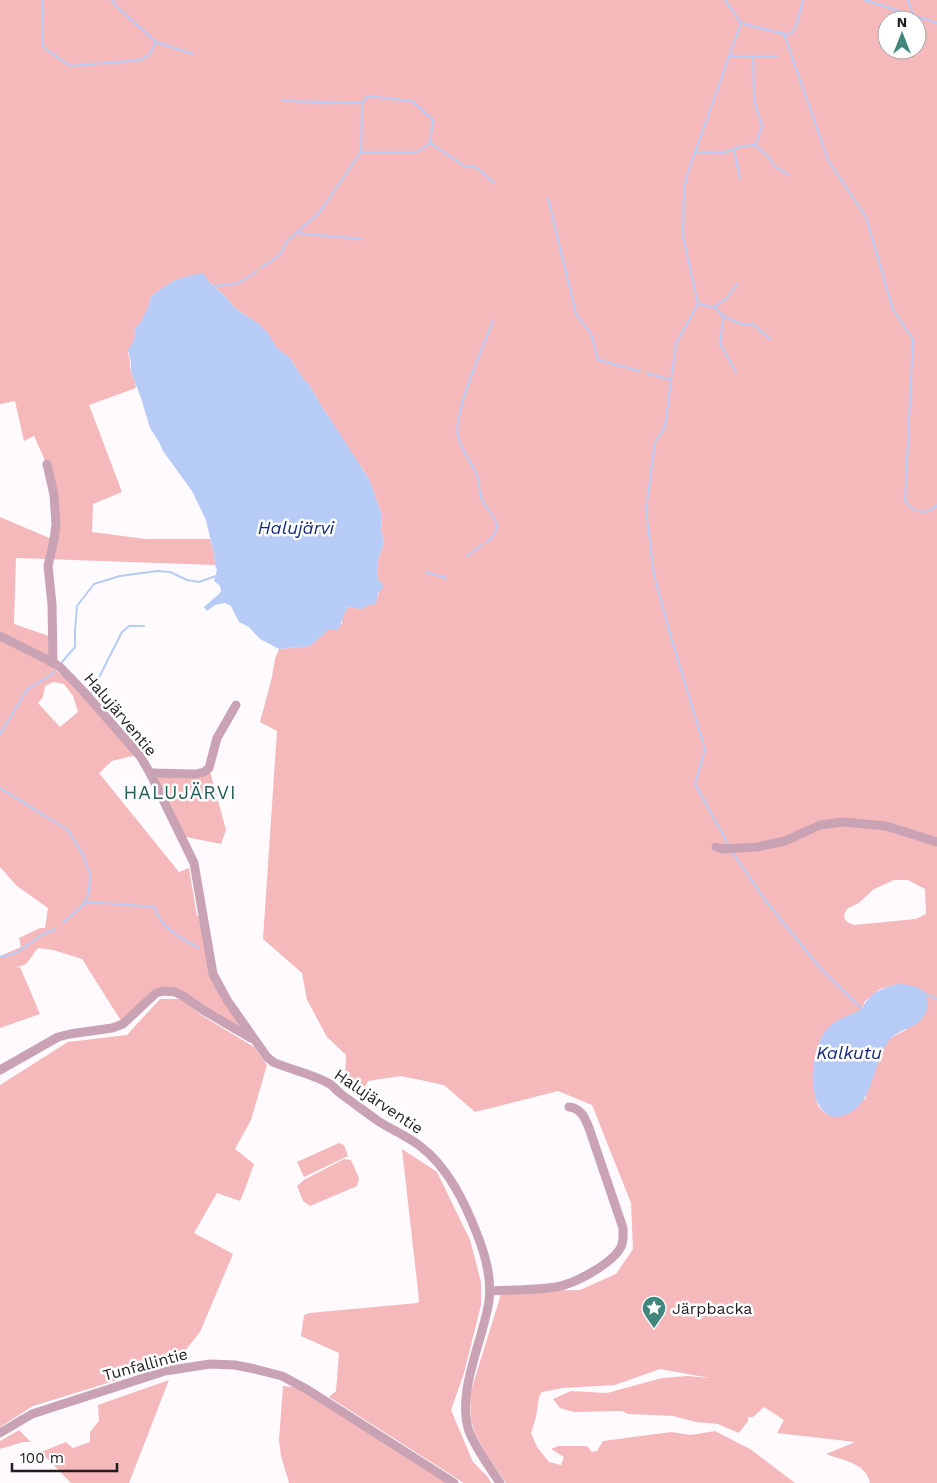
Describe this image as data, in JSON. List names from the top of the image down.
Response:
{
  "streets": {
    "street": ["Halujärventie", "Tunfallintie"]
  },
  "districts": ["HALUJÄRVI"],
  "water": ["Halujärvi", "Kalkutu"],
  "places": {
    "place": ["Järpbacka"]
  },
  "scale_bar": "100 m",
  "north": "top"
}
